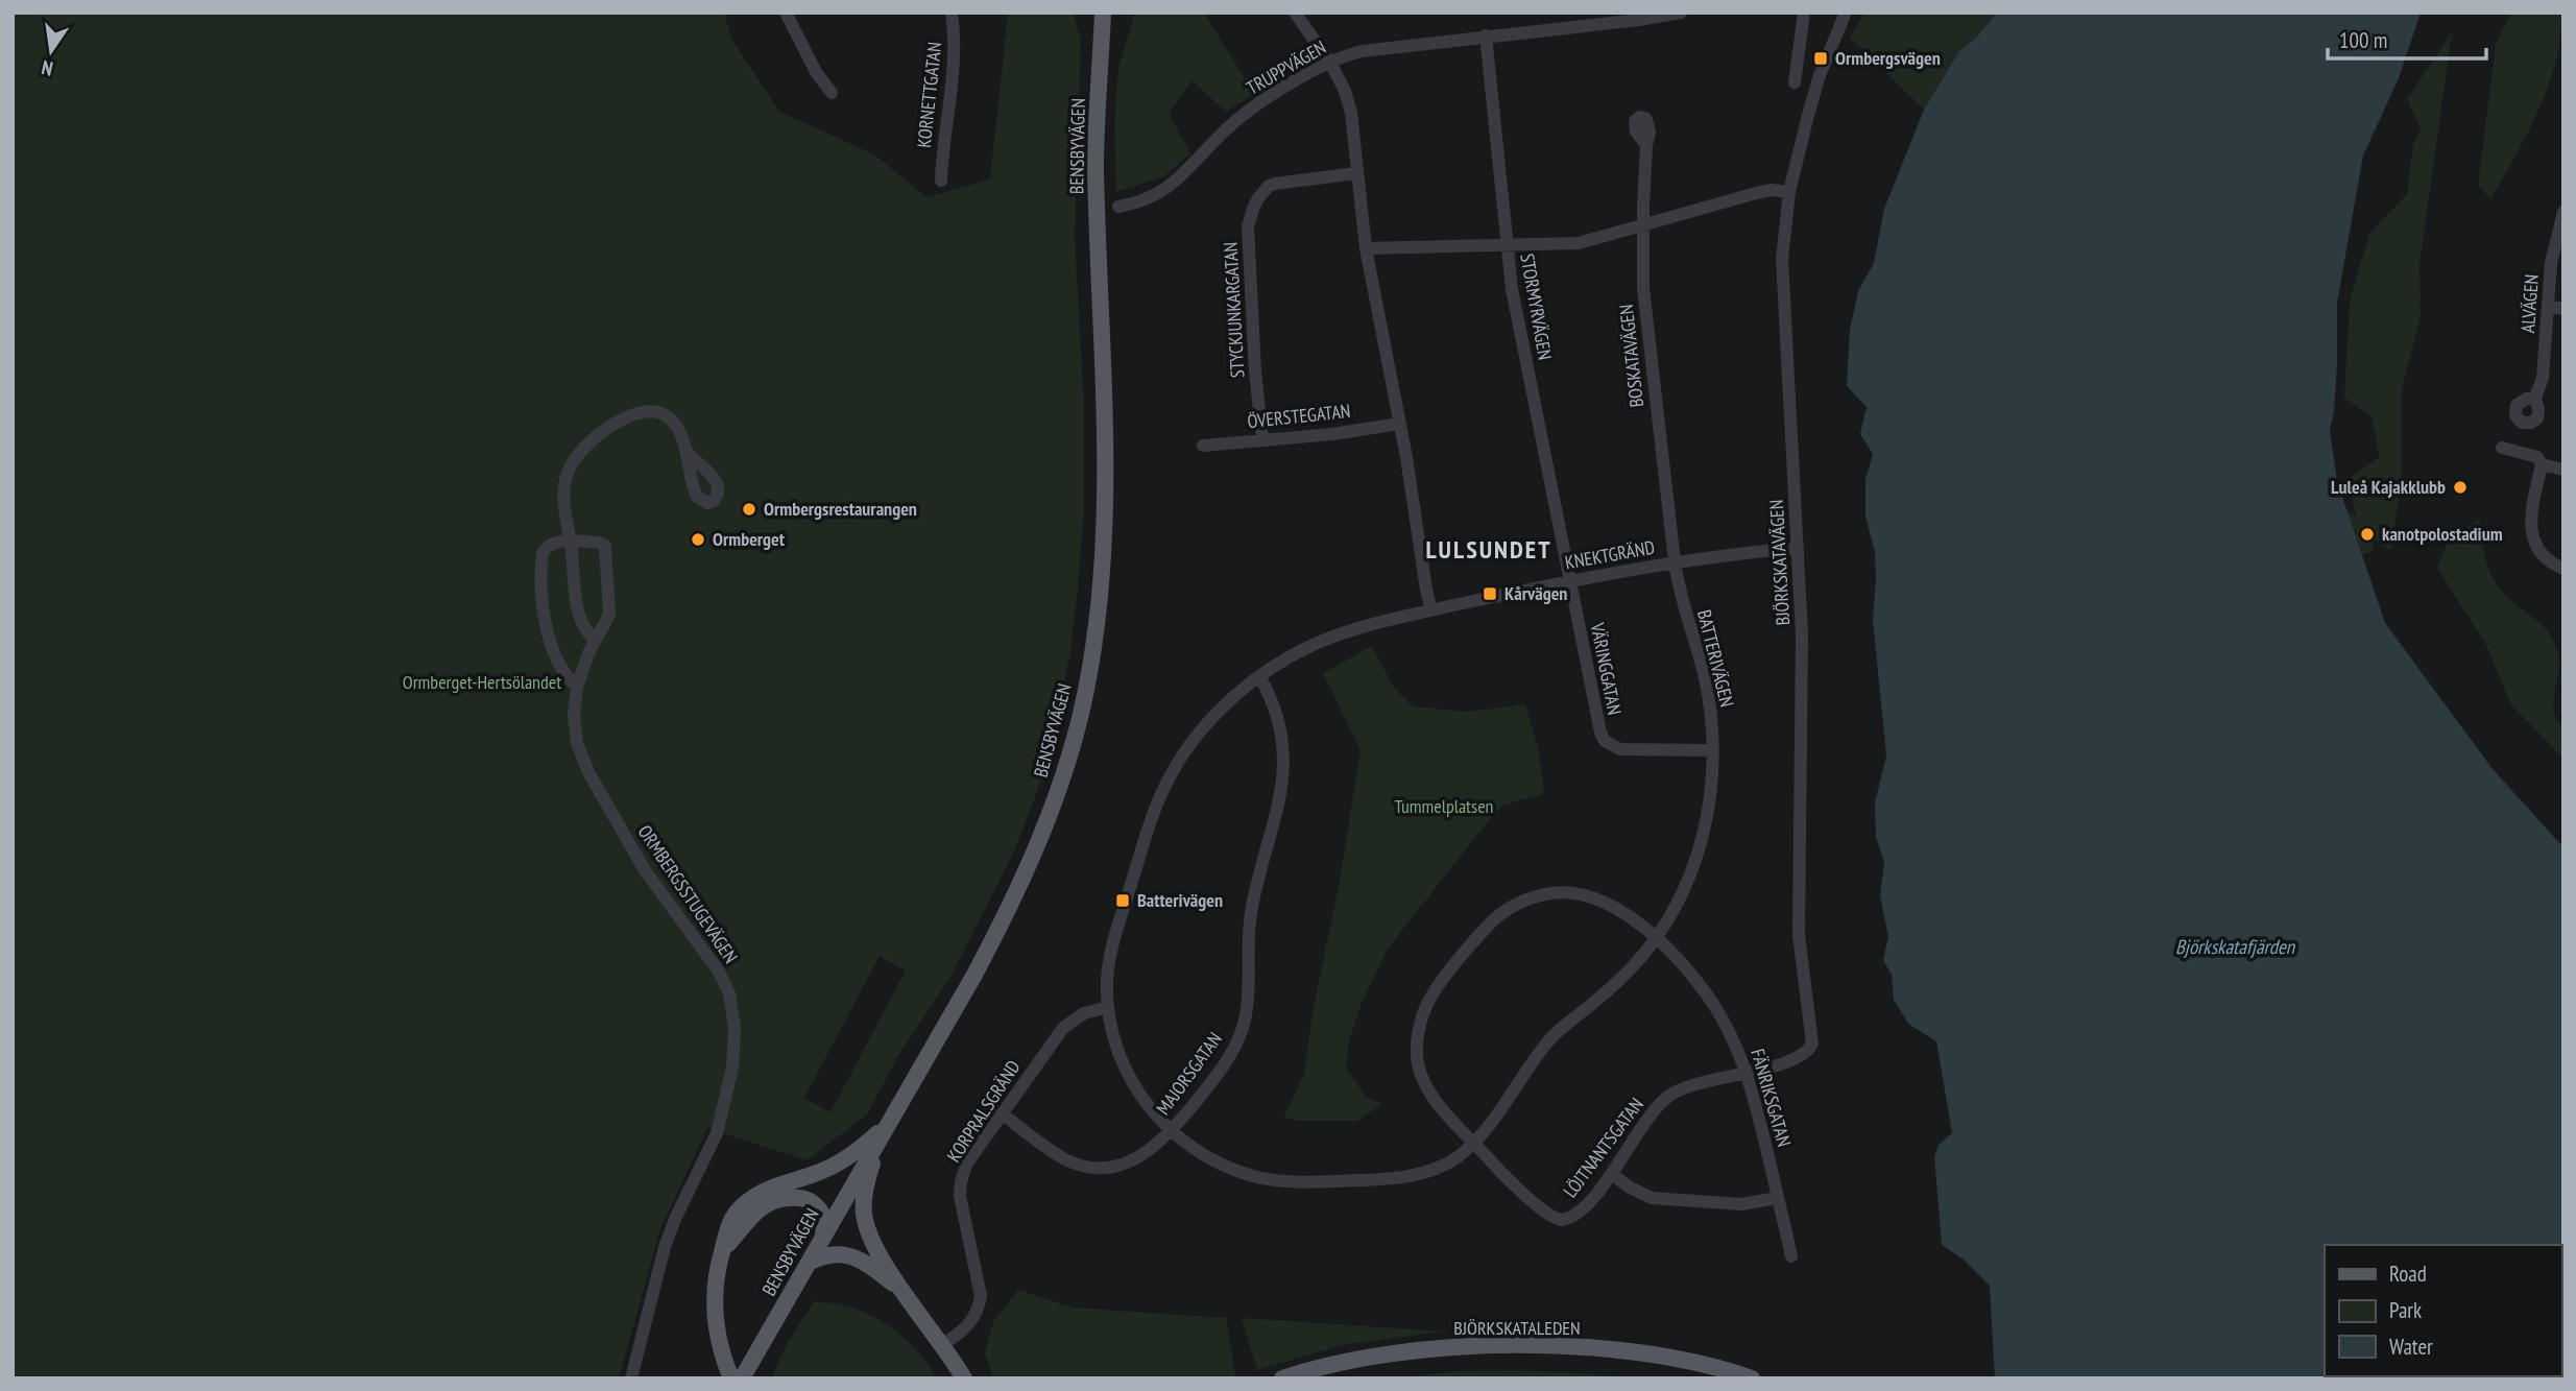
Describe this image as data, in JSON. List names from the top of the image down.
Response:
{
  "streets": {
    "main road": ["BENSBYVÄGEN", "BJÖRKSKATALEDEN"],
    "street": [
      "TRUPPVÄGEN",
      "KORNETTGATAN",
      "ALVÄGEN",
      "STORMYRVÄGEN",
      "STYCKJUNKARGATAN",
      "BOSKATAVÄGEN",
      "ÖVERSTEGATAN",
      "KNEKTGRÄND",
      "BJÖRKSKATAVÄGEN",
      "BATTERIVÄGEN",
      "VÄRINGGATAN",
      "ORMBERGSSTUGEVÄGEN",
      "MAJORSGATAN",
      "FÄNRIKSGATAN",
      "KORPRALSGRÄND",
      "LÖJTNANTSGATAN"
    ]
  },
  "crossings": [
    ["TRUPPVÄGEN", "STORMYRVÄGEN"],
    ["STORMYRVÄGEN", "KNEKTGRÄND"],
    ["STORMYRVÄGEN", "VÄRINGGATAN"],
    ["STYCKJUNKARGATAN", "ÖVERSTEGATAN"],
    ["BOSKATAVÄGEN", "KNEKTGRÄND"],
    ["BOSKATAVÄGEN", "BATTERIVÄGEN"],
    ["KNEKTGRÄND", "BJÖRKSKATAVÄGEN"],
    ["KNEKTGRÄND", "BATTERIVÄGEN"],
    ["KNEKTGRÄND", "VÄRINGGATAN"],
    ["BJÖRKSKATAVÄGEN", "FÄNRIKSGATAN"],
    ["BJÖRKSKATAVÄGEN", "LÖJTNANTSGATAN"],
    ["BATTERIVÄGEN", "VÄRINGGATAN"],
    ["BATTERIVÄGEN", "MAJORSGATAN"],
    ["BATTERIVÄGEN", "FÄNRIKSGATAN"],
    ["BATTERIVÄGEN", "KORPRALSGRÄND"],
    ["MAJORSGATAN", "KORPRALSGRÄND"],
    ["FÄNRIKSGATAN", "LÖJTNANTSGATAN"]
  ],
  "districts": ["LULSUNDET"],
  "water": ["Björkskatafjärden"],
  "parks": ["Ormberget-Hertsölandet", "Tummelplatsen"],
  "places": {
    "transit": ["Ormbergsvägen", "Kårvägen", "Batterivägen"],
    "other": [
      "Luleå Kajakklubb",
      "Ormbergsrestaurangen",
      "kanotpolostadium",
      "Ormberget"
    ]
  },
  "legend": ["Road", "Park", "Water"],
  "scale_bar": "100 m",
  "north": "bottom"
}
